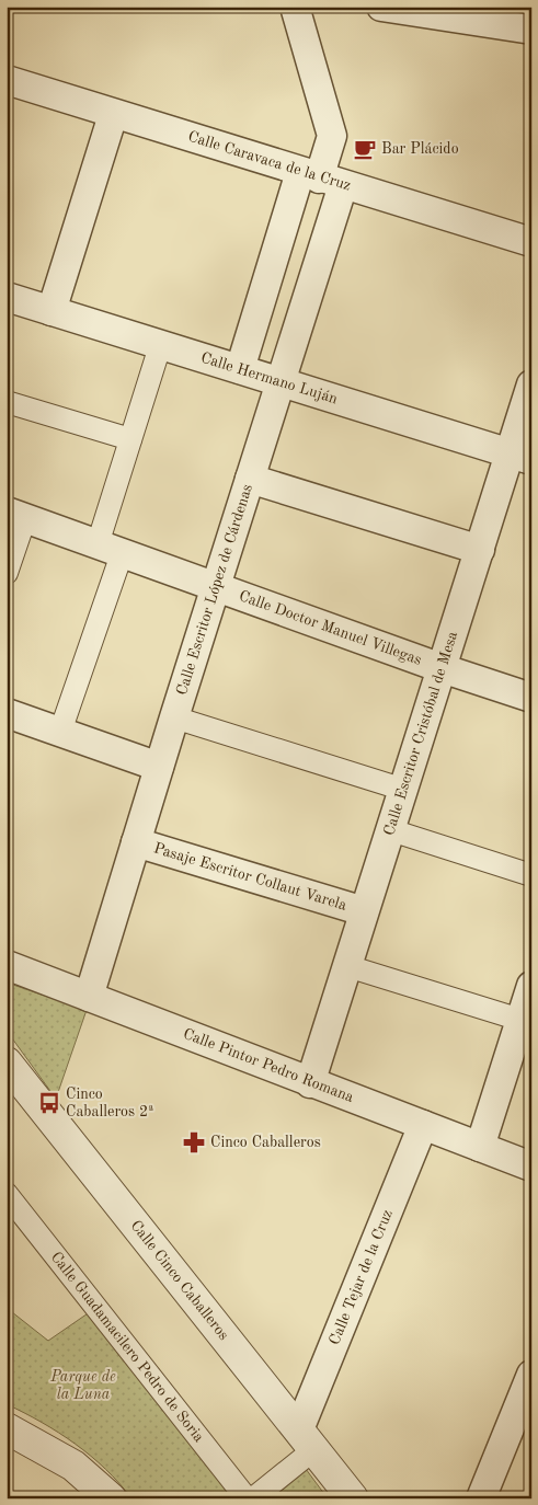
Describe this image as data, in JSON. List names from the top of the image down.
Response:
{
  "streets": {
    "street": [
      "Calle Caravaca de la Cruz",
      "Calle Hermano Luján",
      "Calle Escritor López de Cárdenas",
      "Calle Doctor Manuel Villegas",
      "Calle Escritor Cristóbal de Mesa",
      "Pasaje Escritor Collaut Varela",
      "Calle Pintor Pedro Romana",
      "Calle Tejar de la Cruz",
      "Calle Cinco Caballeros",
      "Calle Guadamacilero Pedro de Soria"
    ]
  },
  "crossings": [
    ["Calle Caravaca de la Cruz", "Calle Escritor López de Cárdenas"],
    ["Calle Hermano Luján", "Calle Escritor López de Cárdenas"],
    ["Calle Hermano Luján", "Calle Escritor Cristóbal de Mesa"],
    ["Calle Escritor López de Cárdenas", "Calle Doctor Manuel Villegas"],
    ["Calle Escritor López de Cárdenas", "Pasaje Escritor Collaut Varela"],
    ["Calle Escritor López de Cárdenas", "Calle Pintor Pedro Romana"],
    ["Calle Doctor Manuel Villegas", "Calle Escritor Cristóbal de Mesa"],
    ["Calle Escritor Cristóbal de Mesa", "Pasaje Escritor Collaut Varela"],
    ["Calle Escritor Cristóbal de Mesa", "Calle Pintor Pedro Romana"],
    ["Calle Pintor Pedro Romana", "Calle Tejar de la Cruz"],
    ["Calle Tejar de la Cruz", "Calle Cinco Caballeros"]
  ],
  "parks": ["Parque de la Luna"],
  "places": {
    "cafe": ["Bar Plácido"],
    "bus stop": ["Cinco Caballeros 2ª"],
    "pharmacy": ["Cinco Caballeros"]
  }
}
